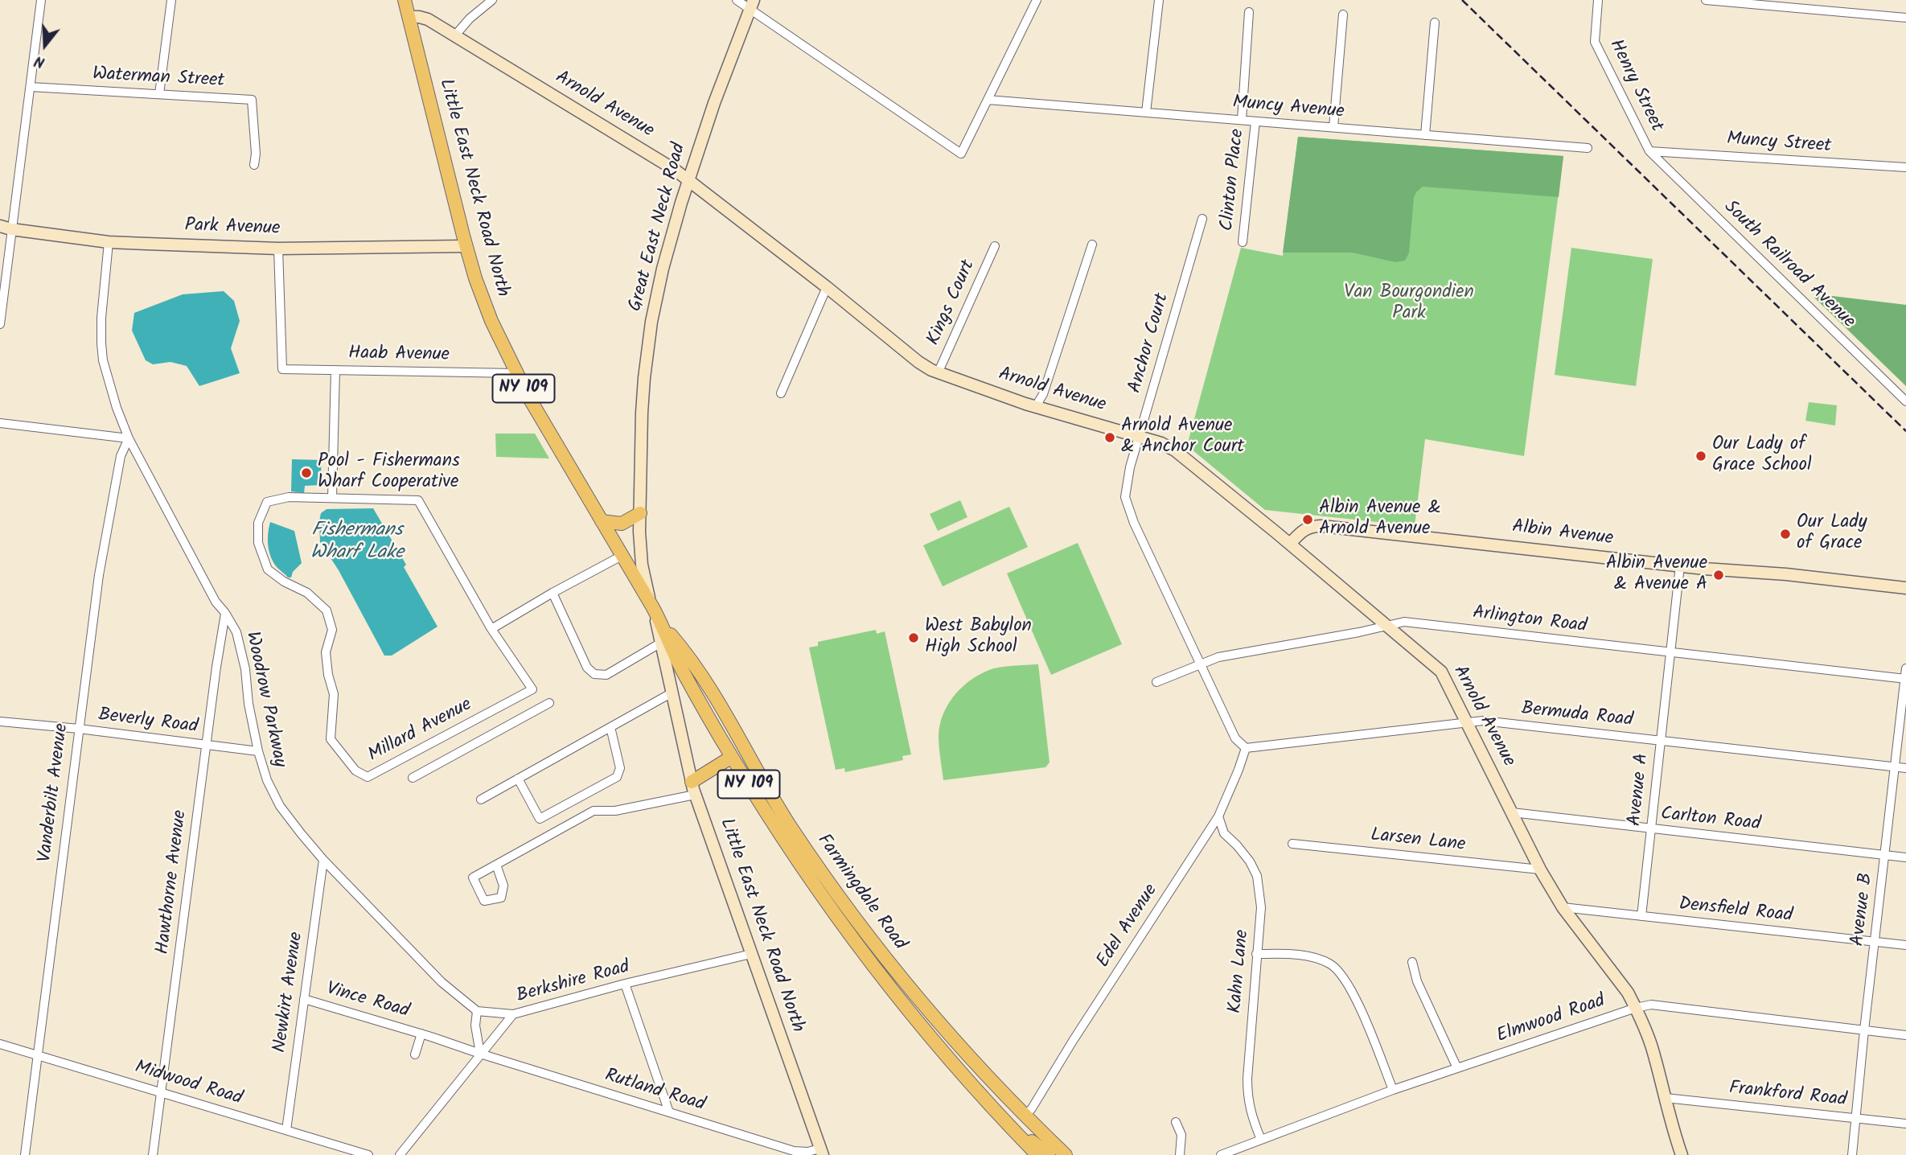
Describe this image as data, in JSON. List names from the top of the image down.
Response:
{
  "streets": {
    "main road": ["Little East Neck Road North", "NY 109", "Farmingdale Road"],
    "street": [
      "Waterman Street",
      "Henry Street",
      "Arnold Avenue",
      "Muncy Avenue",
      "Muncy Street",
      "Clinton Place",
      "Great East Neck Road",
      "Park Avenue",
      "South Railroad Avenue",
      "Kings Court",
      "Anchor Court",
      "Haab Avenue",
      "Albin Avenue",
      "Arlington Road",
      "Woodrow Parkway",
      "Bermuda Road",
      "Beverly Road",
      "Millard Avenue",
      "Avenue A",
      "Vanderbilt Avenue",
      "Carlton Road",
      "Larsen Lane",
      "Hawthorne Avenue",
      "Avenue B",
      "Densfield Road",
      "Edel Avenue",
      "Kahn Lane",
      "Berkshire Road",
      "Newkirt Avenue",
      "Vince Road",
      "Elmwood Road",
      "Midwood Road",
      "Rutland Road",
      "Frankford Road"
    ]
  },
  "crossings": [
    ["Henry Street", "Muncy Street"],
    ["Henry Street", "South Railroad Avenue"],
    ["Arnold Avenue", "Little East Neck Road North"],
    ["Arnold Avenue", "Great East Neck Road"],
    ["Arnold Avenue", "Kings Court"],
    ["Arnold Avenue", "Anchor Court"],
    ["Arnold Avenue", "Albin Avenue"],
    ["Arnold Avenue", "Arlington Road"],
    ["Arnold Avenue", "Bermuda Road"],
    ["Arnold Avenue", "Carlton Road"],
    ["Arnold Avenue", "Larsen Lane"],
    ["Arnold Avenue", "Densfield Road"],
    ["Arnold Avenue", "Elmwood Road"],
    ["Arnold Avenue", "Frankford Road"],
    ["Muncy Avenue", "Clinton Place"],
    ["Muncy Street", "South Railroad Avenue"],
    ["Little East Neck Road North", "Great East Neck Road"],
    ["Little East Neck Road North", "Park Avenue"],
    ["Little East Neck Road North", "Haab Avenue"],
    ["Little East Neck Road North", "NY 109"],
    ["Little East Neck Road North", "Farmingdale Road"],
    ["Little East Neck Road North", "Berkshire Road"],
    ["Little East Neck Road North", "Rutland Road"],
    ["Great East Neck Road", "NY 109"],
    ["Great East Neck Road", "Farmingdale Road"],
    ["Park Avenue", "Haab Avenue"],
    ["Park Avenue", "Woodrow Parkway"],
    ["Anchor Court", "Arlington Road"],
    ["Anchor Court", "Bermuda Road"],
    ["Anchor Court", "Edel Avenue"],
    ["NY 109", "Farmingdale Road"],
    ["Albin Avenue", "Avenue A"],
    ["Arlington Road", "Avenue A"],
    ["Arlington Road", "Avenue B"],
    ["Woodrow Parkway", "Beverly Road"],
    ["Woodrow Parkway", "Vanderbilt Avenue"],
    ["Woodrow Parkway", "Hawthorne Avenue"],
    ["Woodrow Parkway", "Newkirt Avenue"],
    ["Bermuda Road", "Avenue A"],
    ["Bermuda Road", "Avenue B"],
    ["Bermuda Road", "Edel Avenue"],
    ["Beverly Road", "Vanderbilt Avenue"],
    ["Beverly Road", "Hawthorne Avenue"],
    ["Avenue A", "Carlton Road"],
    ["Avenue A", "Densfield Road"],
    ["Vanderbilt Avenue", "Midwood Road"],
    ["Carlton Road", "Avenue B"],
    ["Hawthorne Avenue", "Midwood Road"],
    ["Farmingdale Road", "Edel Avenue"],
    ["Avenue B", "Densfield Road"],
    ["Avenue B", "Elmwood Road"],
    ["Avenue B", "Frankford Road"],
    ["Edel Avenue", "Kahn Lane"],
    ["Kahn Lane", "Elmwood Road"],
    ["Berkshire Road", "Vince Road"],
    ["Berkshire Road", "Rutland Road"],
    ["Newkirt Avenue", "Vince Road"],
    ["Newkirt Avenue", "Midwood Road"],
    ["Vince Road", "Rutland Road"]
  ],
  "water": ["Fishermans Wharf Lake"],
  "parks": ["Van Bourgondien Park"],
  "places": [
    "Arnold Avenue & Anchor Court",
    "Our Lady of Grace School",
    "Pool - Fishermans Wharf Cooperative",
    "Albin Avenue & Arnold Avenue",
    "Our Lady of Grace",
    "Albin Avenue & Avenue A",
    "West Babylon High School"
  ],
  "north": "bottom"
}
